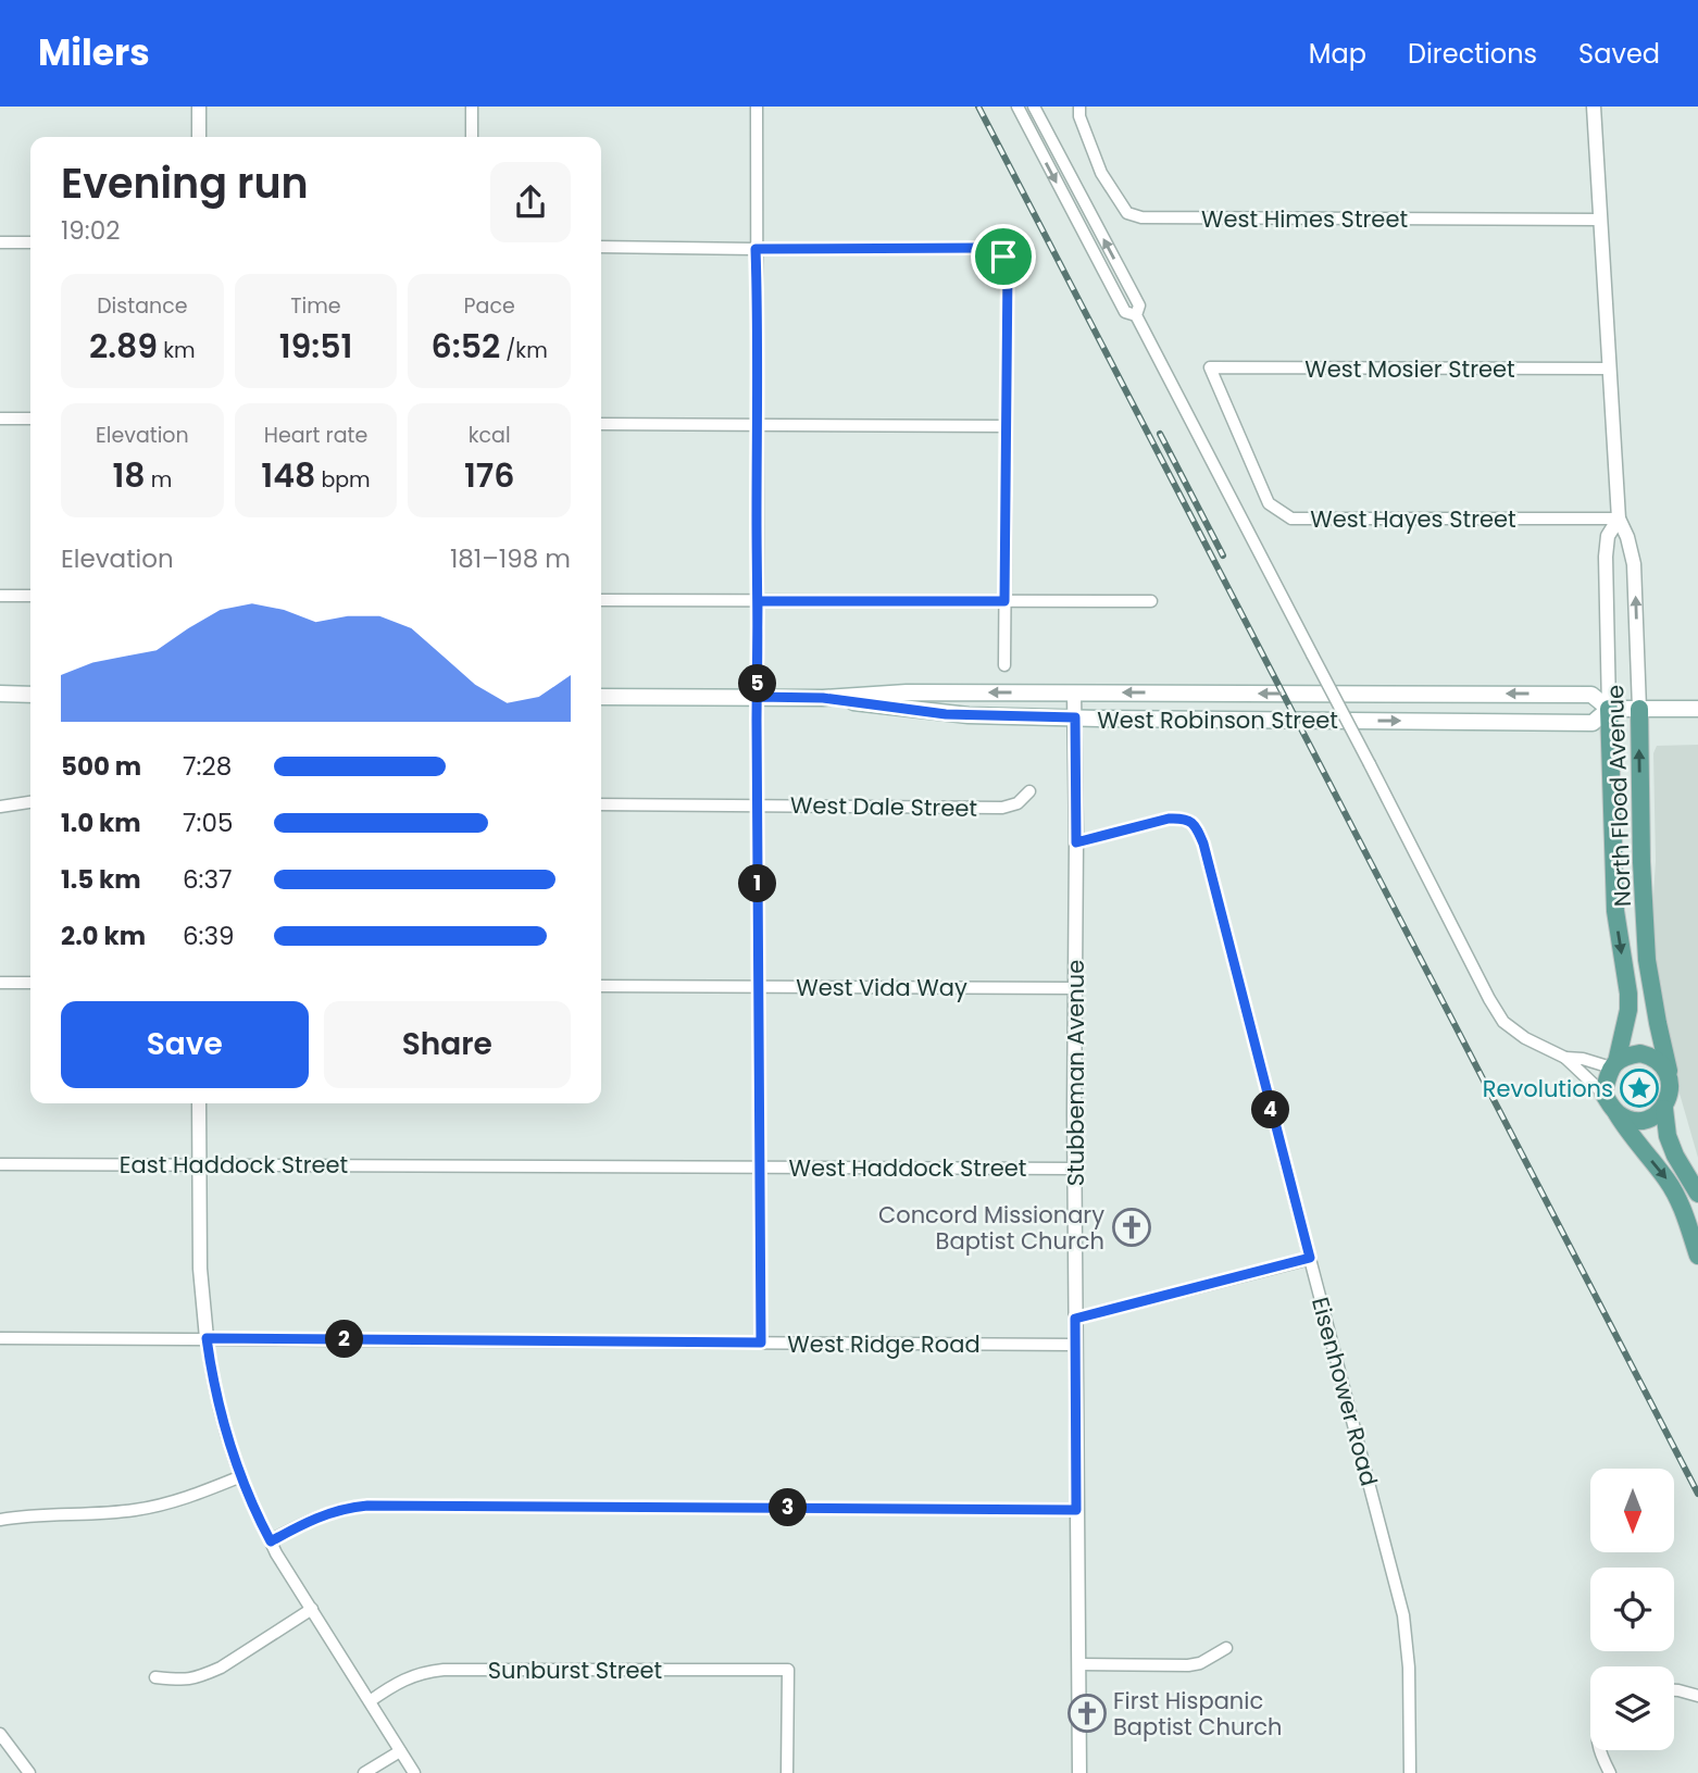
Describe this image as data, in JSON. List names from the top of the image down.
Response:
{
  "streets": {
    "main road": ["West Robinson Street", "North Flood Avenue"],
    "street": [
      "West Himes Street",
      "West Mosier Street",
      "West Hayes Street",
      "West Dale Street",
      "West Vida Way",
      "Stubbeman Avenue",
      "East Haddock Street",
      "West Haddock Street",
      "West Ridge Road",
      "Eisenhower Road",
      "Sunburst Street"
    ]
  },
  "crossings": [
    ["West Himes Street", "North Flood Avenue"],
    ["West Mosier Street", "West Hayes Street"],
    ["West Mosier Street", "North Flood Avenue"],
    ["West Hayes Street", "North Flood Avenue"],
    ["West Robinson Street", "North Flood Avenue"],
    ["West Robinson Street", "Stubbeman Avenue"],
    ["West Vida Way", "Stubbeman Avenue"],
    ["Stubbeman Avenue", "West Haddock Street"],
    ["Stubbeman Avenue", "West Ridge Road"],
    ["Stubbeman Avenue", "Eisenhower Road"],
    ["East Haddock Street", "West Haddock Street"]
  ],
  "places": {
    "place": ["Revolutions"],
    "church": ["Concord Missionary Baptist Church", "First Hispanic Baptist Church"]
  },
  "north": "bottom",
  "page": {
    "header": "Milers",
    "nav": ["Map", "Directions", "Saved"],
    "heading": ["Evening run", "19:02"],
    "stats": [
      ["Distance", "2.89 km"],
      ["Time", "19:51"],
      ["Pace", "6:52 /km"],
      ["Elevation", "18 m"],
      ["Heart rate", "148 bpm"],
      ["kcal", "176"]
    ],
    "chart": ["Elevation", "181–198 m"],
    "pins": [
      "5",
      "1",
      "4",
      "2",
      "3"
    ],
    "list": [
      {
        "name": "500 m",
        "note": "7:28"
      },
      {
        "name": "1.0 km",
        "note": "7:05"
      },
      {
        "name": "1.5 km",
        "note": "6:37"
      },
      {
        "name": "2.0 km",
        "note": "6:39"
      }
    ],
    "buttons": ["Save", "Share"]
  }
}
